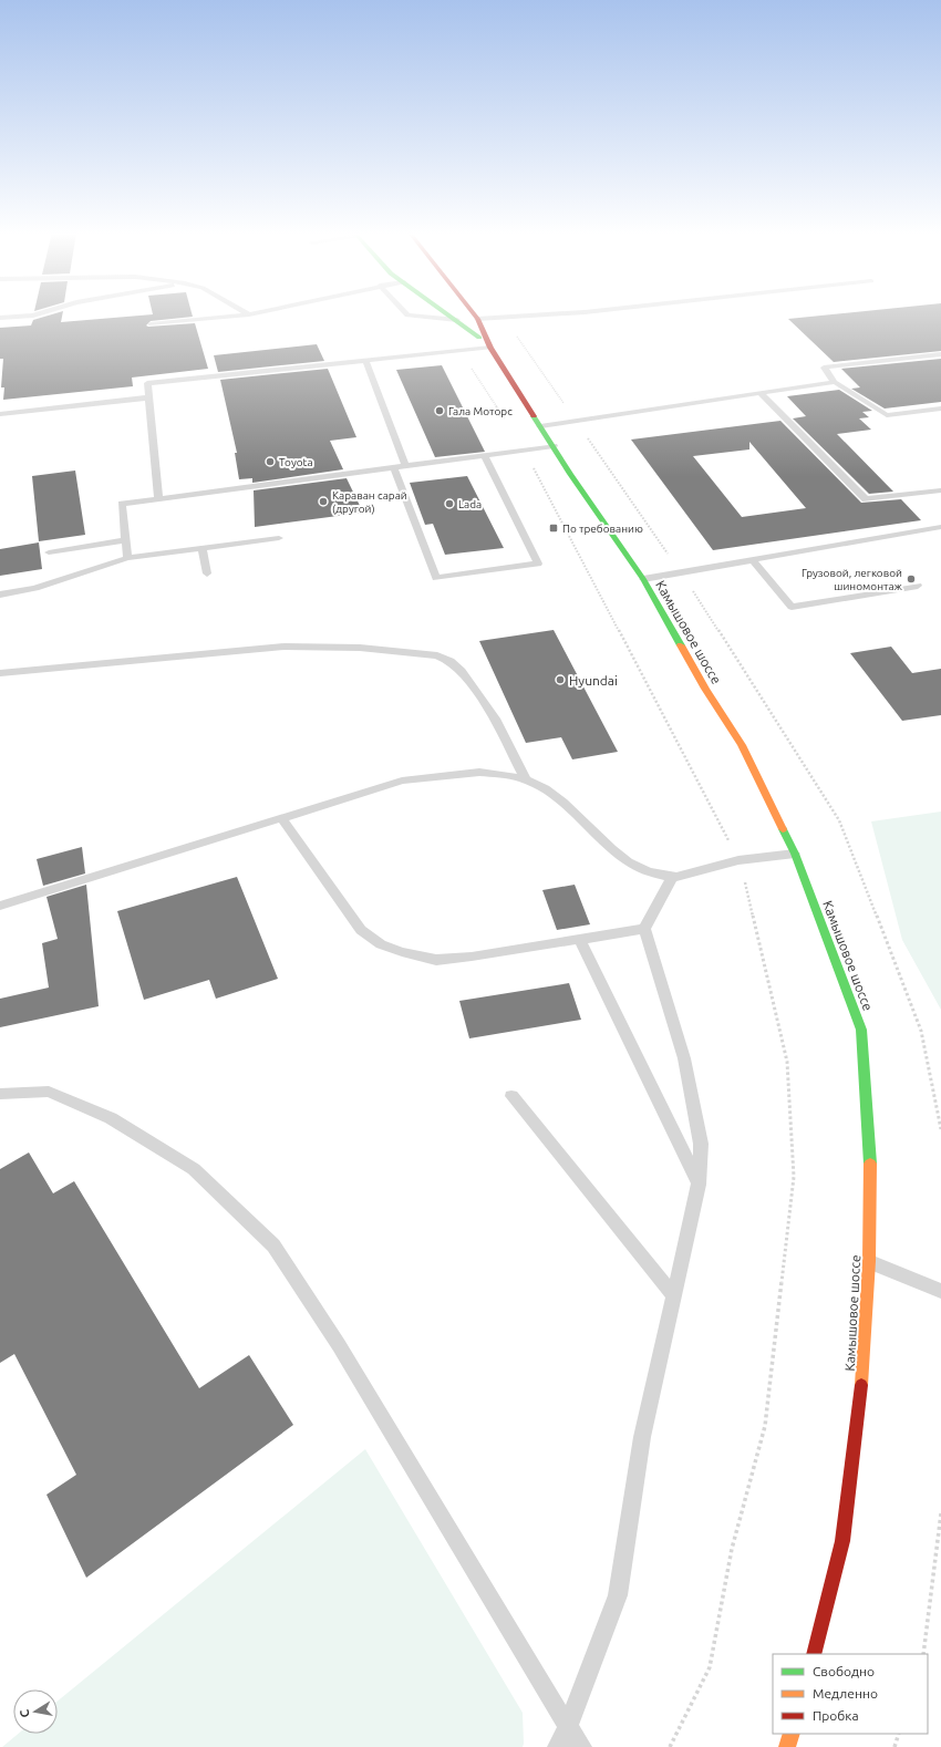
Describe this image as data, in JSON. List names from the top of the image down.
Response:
{
  "streets": {
    "main road": ["Камышовое шоссе"]
  },
  "places": {
    "other": [
      "Гала Моторс",
      "Toyota",
      "Караван сарай (другой)",
      "Lada",
      "Грузовой, легковой шиномонтаж",
      "Hyundai"
    ],
    "transit": ["По требованию"]
  },
  "legend": ["Свободно", "Медленно", "Пробка"],
  "north": "left"
}
